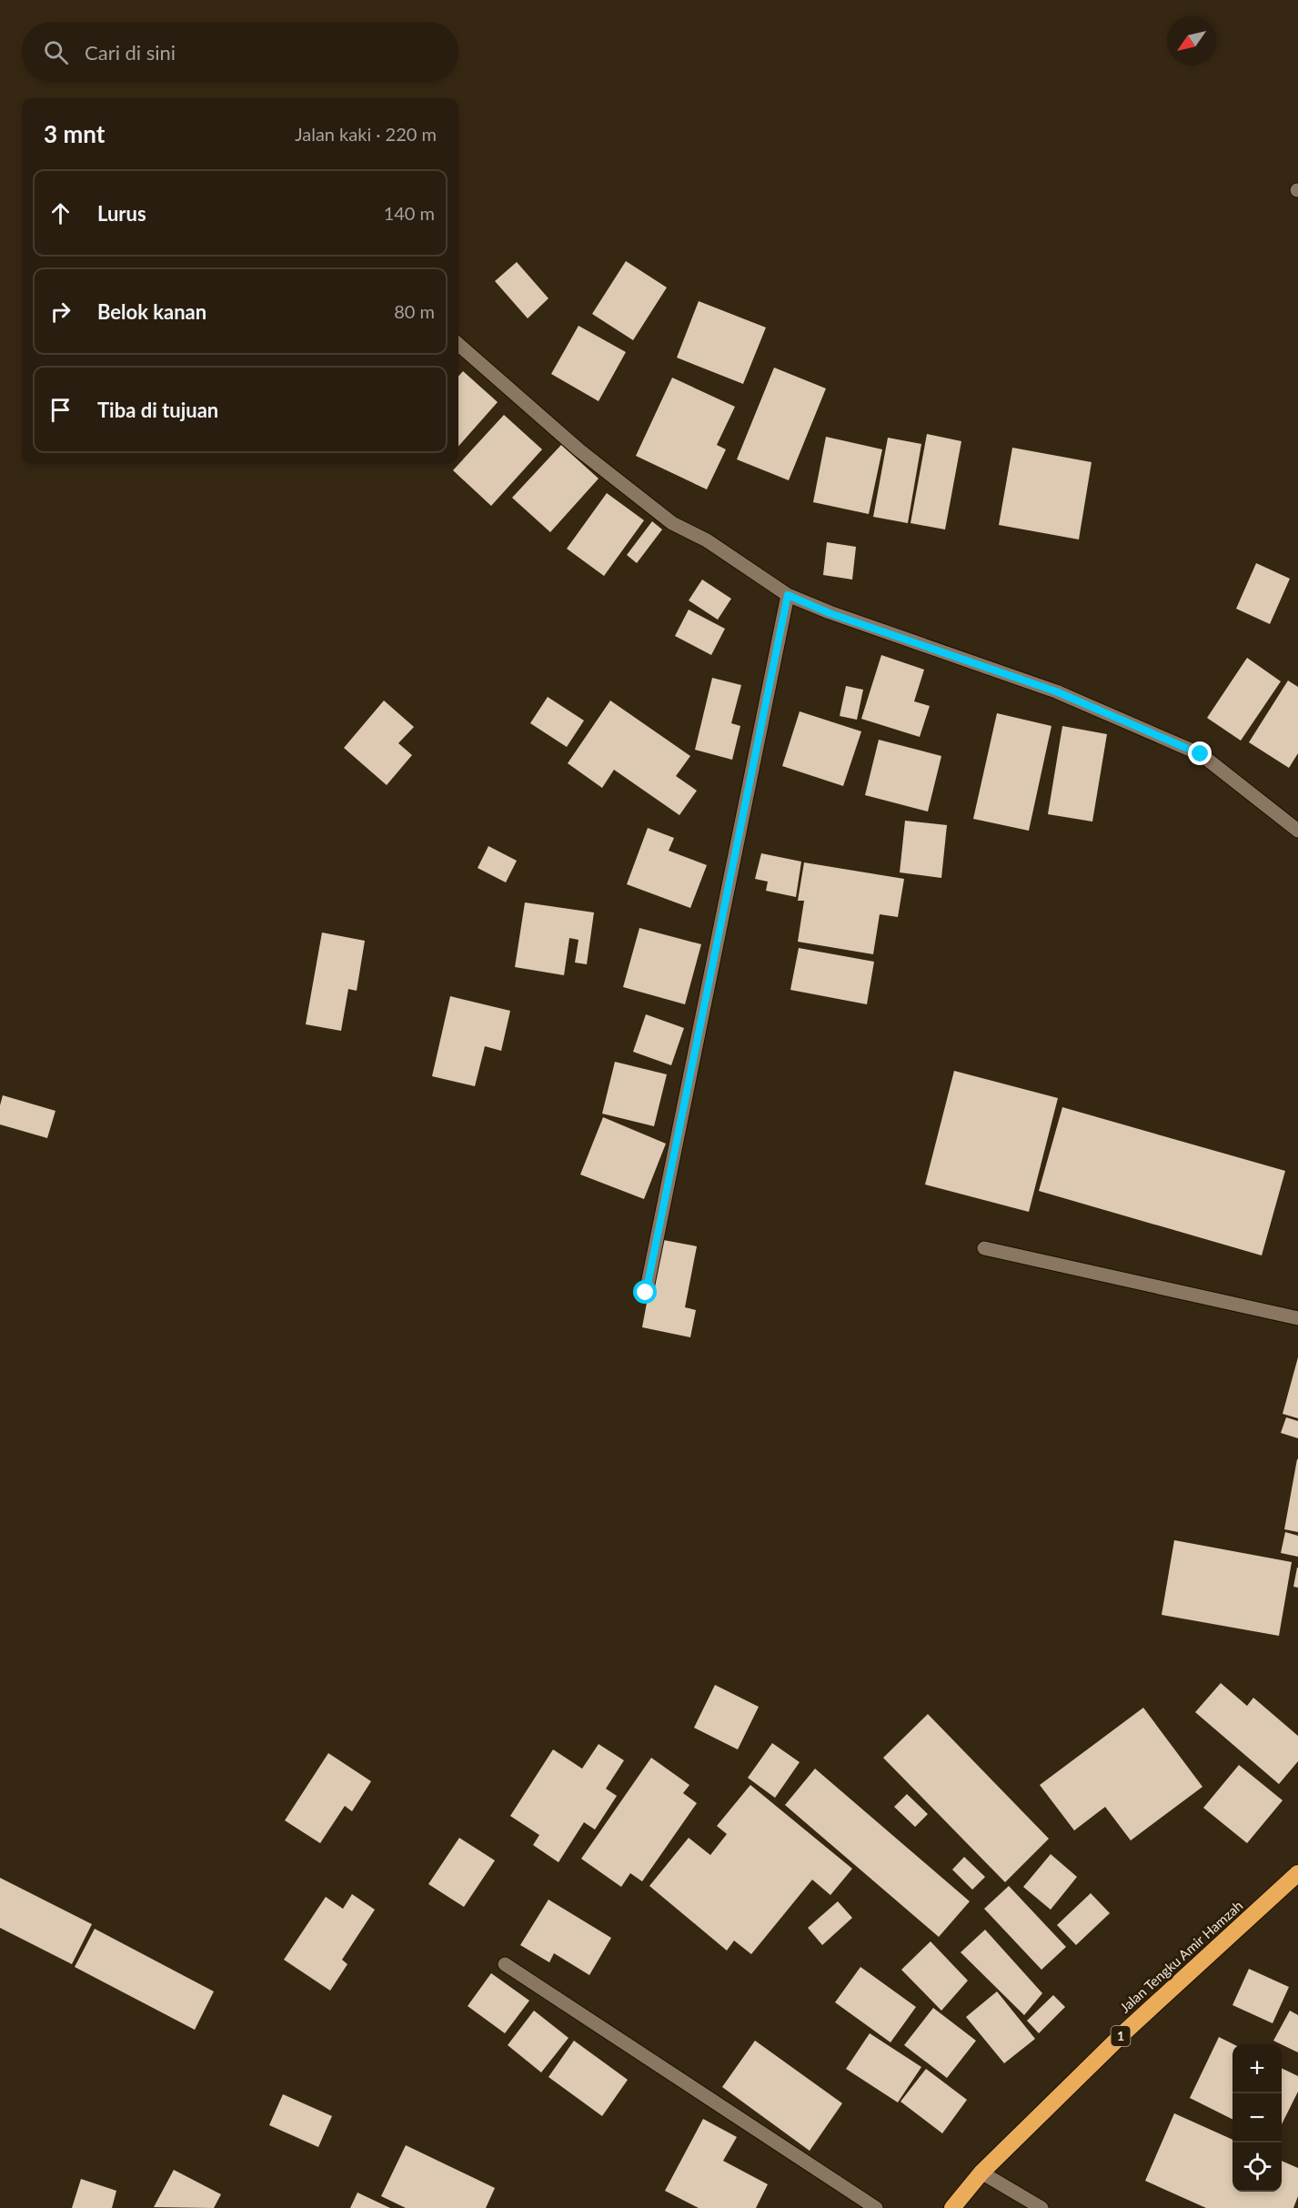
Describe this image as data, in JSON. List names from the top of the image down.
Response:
{
  "streets": {
    "highway": ["Jalan Tengku Amir Hamzah", "1"]
  },
  "north": "bottom left",
  "page": {
    "search": "Cari di sini",
    "heading": ["3 mnt", "Jalan kaki · 220 m"],
    "list": [
      ["Lurus", "140 m"],
      ["Belok kanan", "80 m"],
      "Tiba di tujuan"
    ],
    "map_buttons": ["+", "−"]
  }
}
